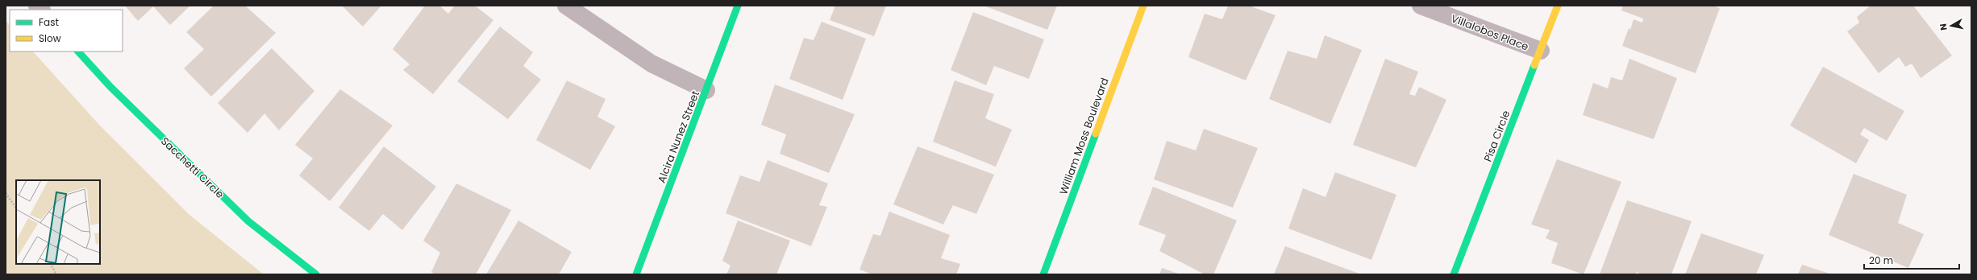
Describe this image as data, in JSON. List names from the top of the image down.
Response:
{
  "streets": {
    "street": [
      "Villalobos Place",
      "William Moss Boulevard",
      "Pisa Circle",
      "Alcira Nunez Street",
      "Sacchetti Circle"
    ]
  },
  "crossings": [
    ["Villalobos Place", "Pisa Circle"]
  ],
  "legend": ["Fast", "Slow"],
  "scale_bar": "20 m",
  "north": "left"
}
